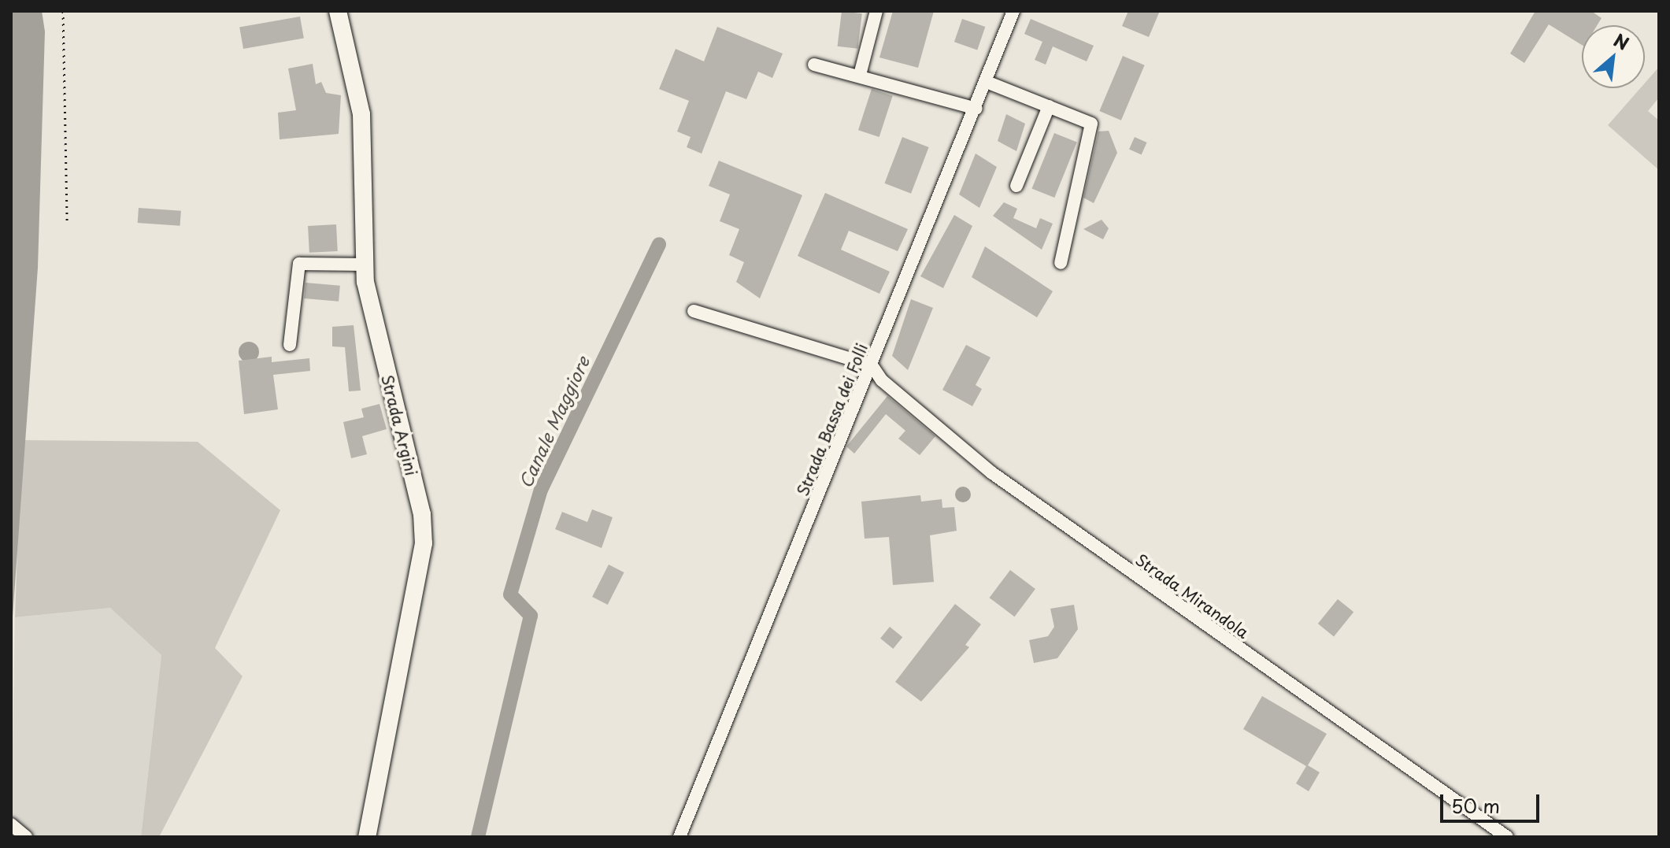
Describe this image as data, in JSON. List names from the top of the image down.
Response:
{
  "streets": {
    "main road": ["Strada Argini"],
    "street": ["Strada Bassa dei Folli", "Strada Mirandola"]
  },
  "crossings": [
    ["Strada Bassa dei Folli", "Strada Mirandola"]
  ],
  "water": ["Canale Maggiore"],
  "scale_bar": "50 m",
  "north": "top right"
}
